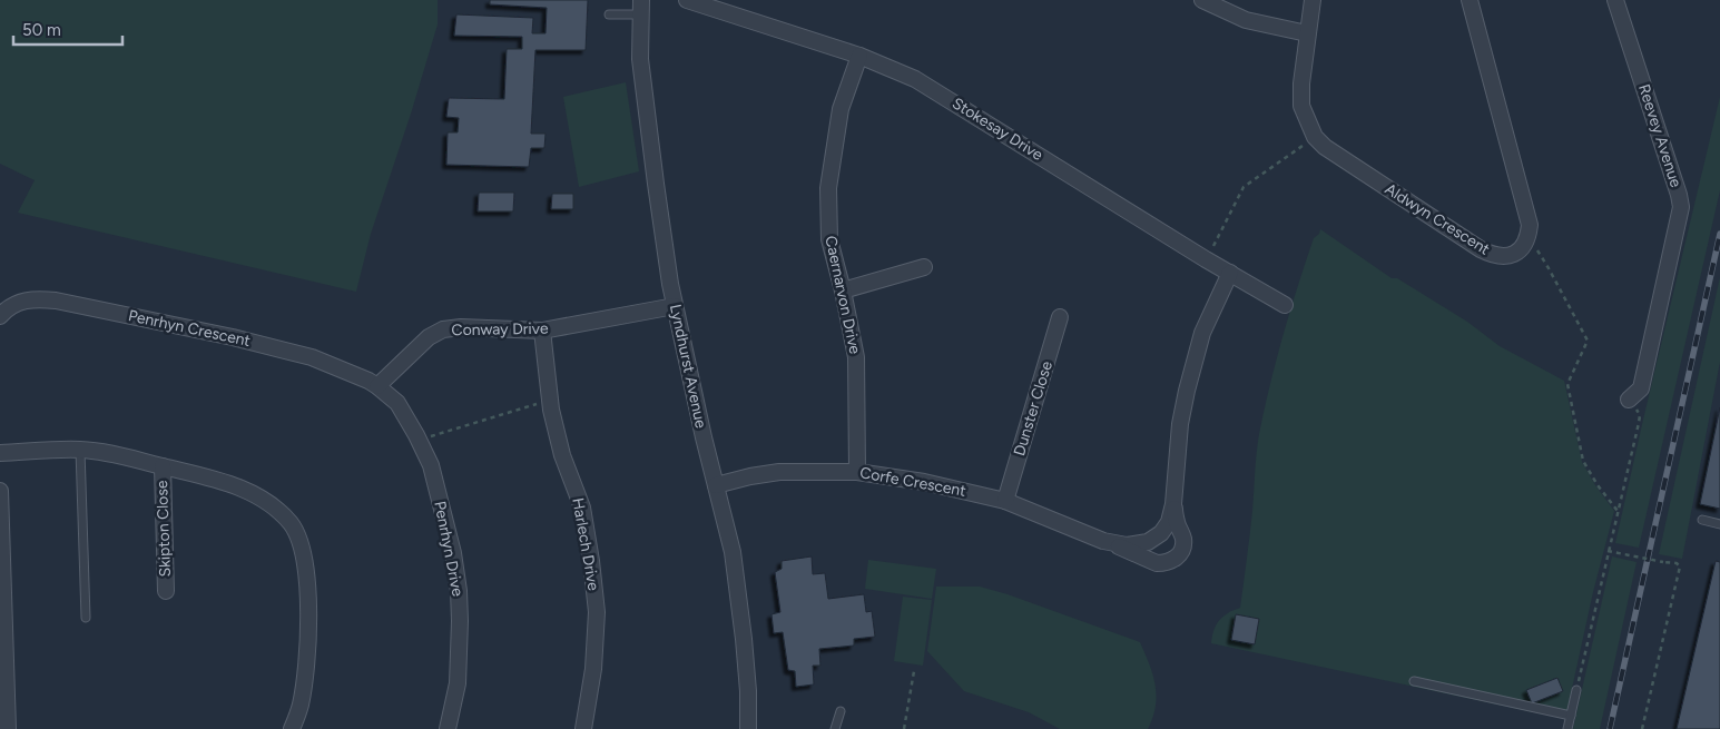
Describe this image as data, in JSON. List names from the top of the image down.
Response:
{
  "streets": {
    "street": [
      "Stokesay Drive",
      "Reevey Avenue",
      "Aldwyn Crescent",
      "Caernarvon Drive",
      "Penrhyn Crescent",
      "Conway Drive",
      "Lyndhurst Avenue",
      "Dunster Close",
      "Corfe Crescent",
      "Skipton Close",
      "Harlech Drive",
      "Penrhyn Drive"
    ]
  },
  "crossings": [
    ["Stokesay Drive", "Caernarvon Drive"],
    ["Stokesay Drive", "Corfe Crescent"],
    ["Caernarvon Drive", "Corfe Crescent"],
    ["Penrhyn Crescent", "Conway Drive"],
    ["Penrhyn Crescent", "Penrhyn Drive"],
    ["Conway Drive", "Lyndhurst Avenue"],
    ["Conway Drive", "Harlech Drive"],
    ["Conway Drive", "Penrhyn Drive"],
    ["Lyndhurst Avenue", "Corfe Crescent"],
    ["Dunster Close", "Corfe Crescent"]
  ],
  "scale_bar": "50 m"
}
